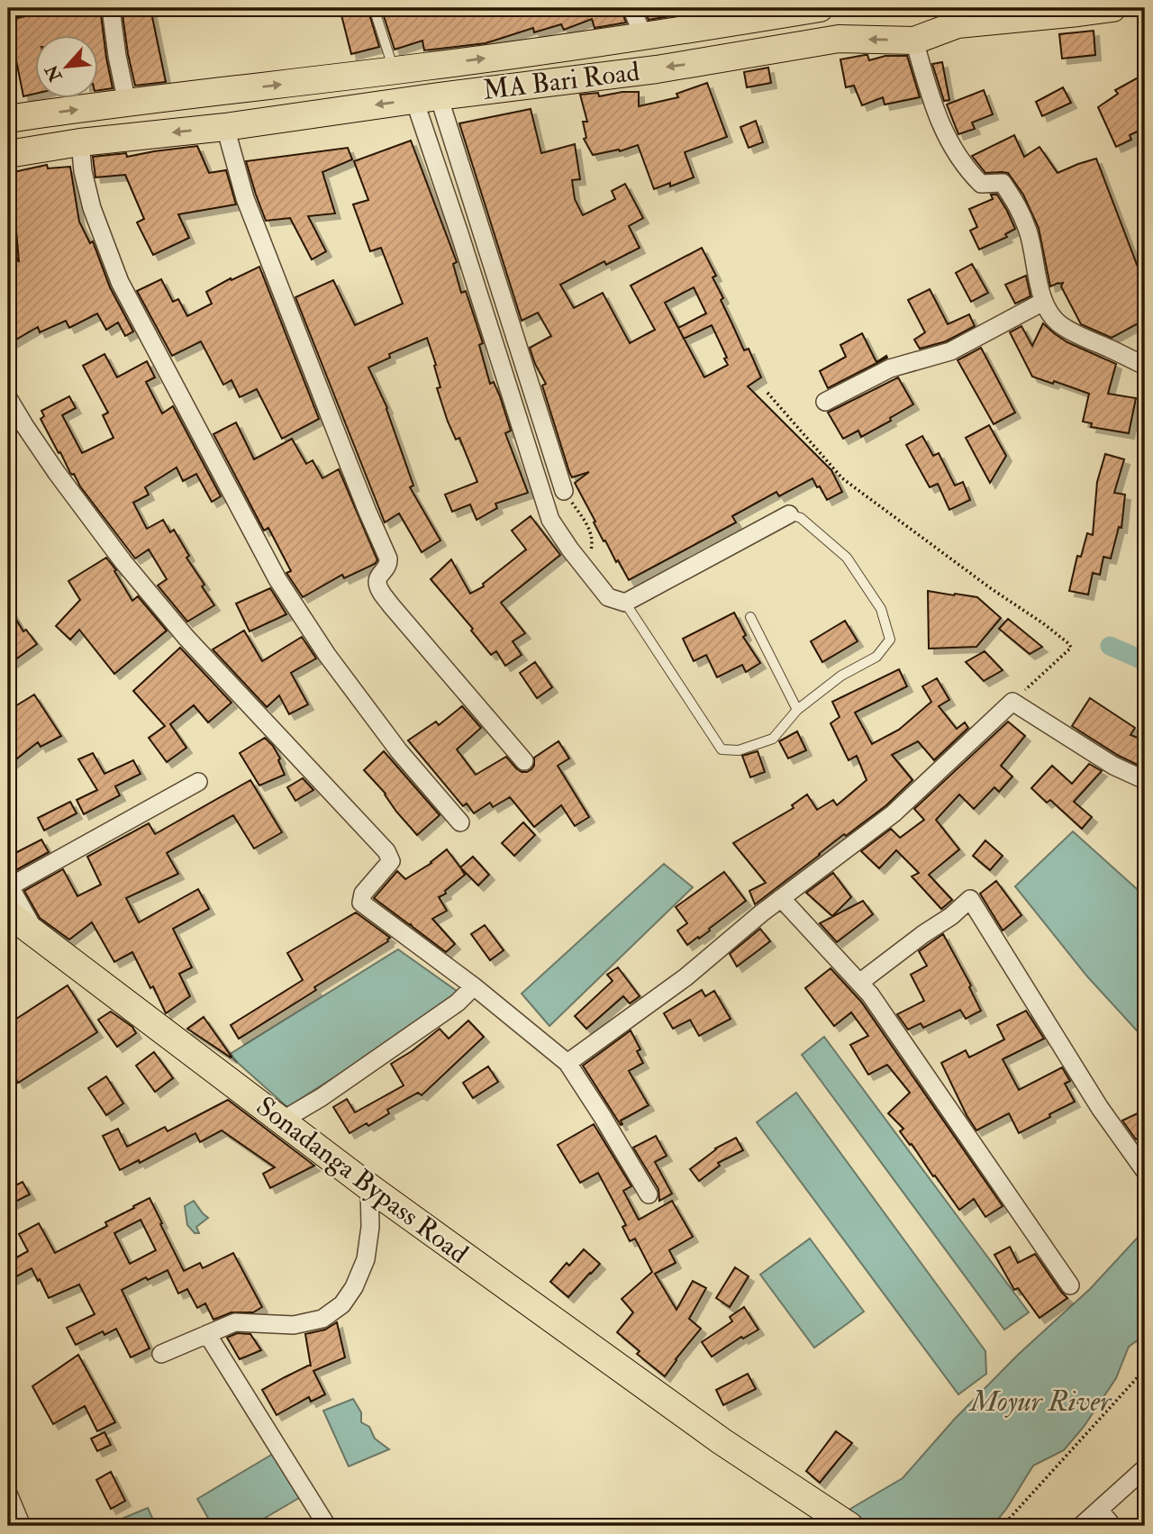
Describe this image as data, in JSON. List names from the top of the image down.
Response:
{
  "streets": {
    "main road": ["MA Bari Road", "Sonadanga Bypass Road"]
  },
  "water": ["Moyur River"],
  "north": "bottom left"
}
